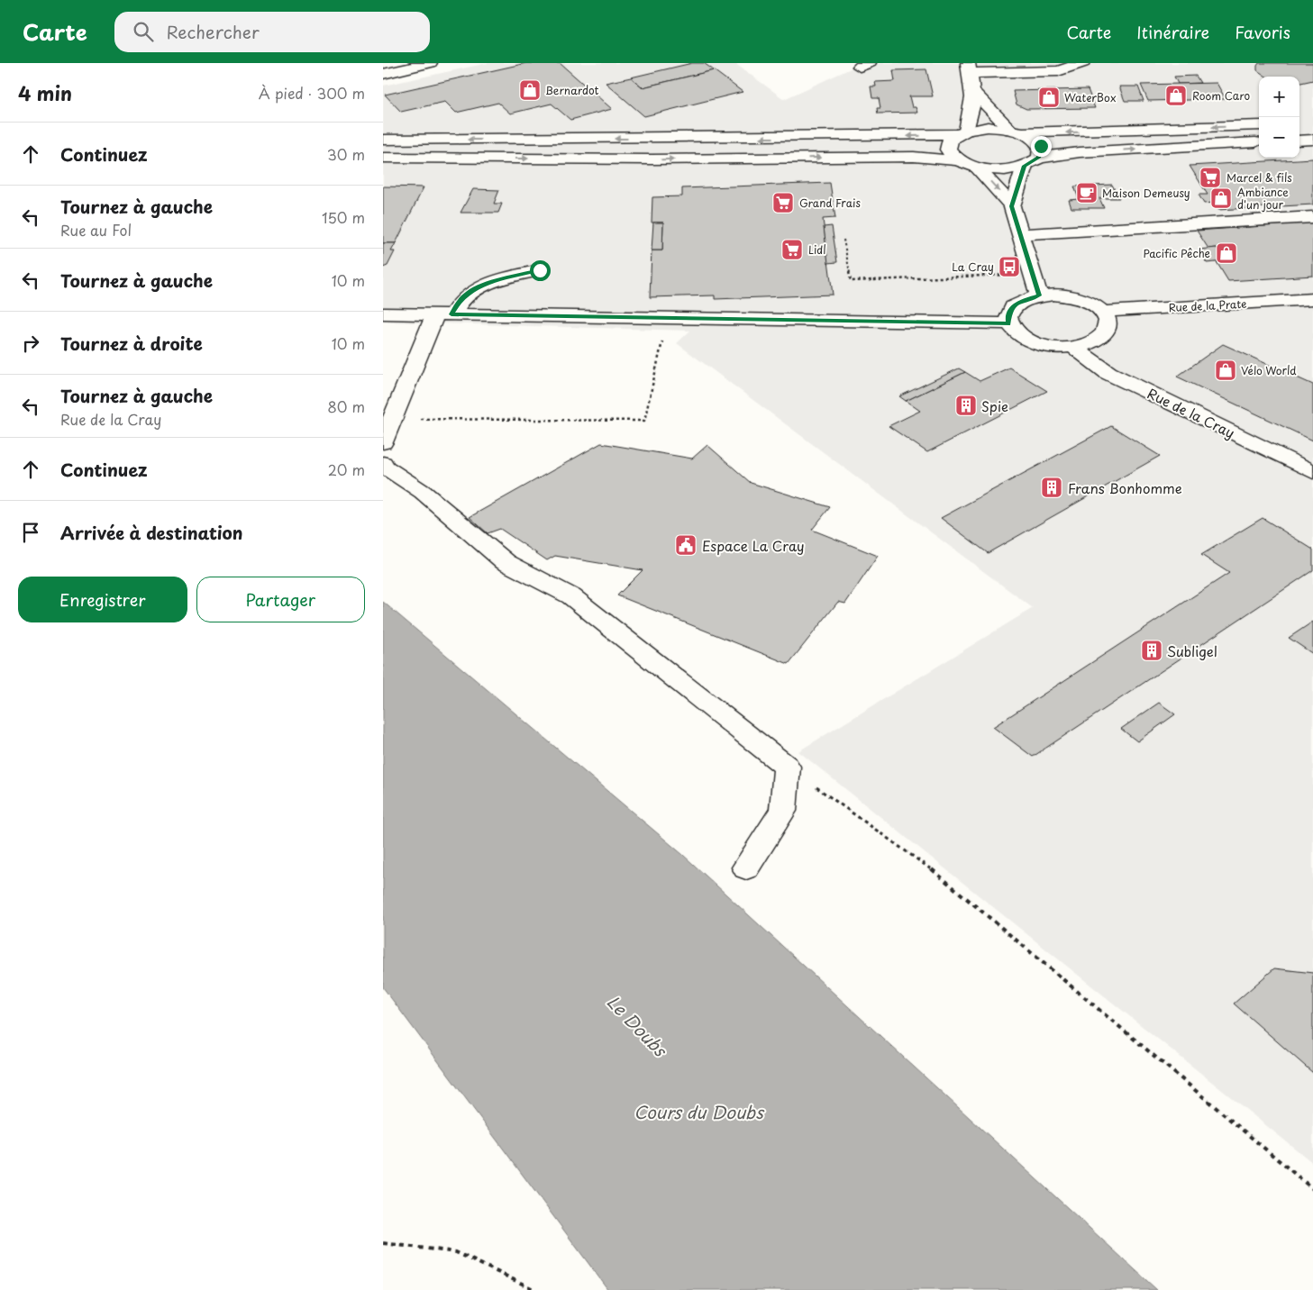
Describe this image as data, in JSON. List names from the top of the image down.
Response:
{
  "streets": {
    "street": ["Rue de la Prate", "Rue de la Cray"]
  },
  "water": ["Le Doubs", "Cours du Doubs"],
  "places": {
    "shop": [
      "Bernardot",
      "Room Caro",
      "WaterBox",
      "Ambiance d'un jour",
      "Pacific Pêche",
      "Vélo World"
    ],
    "supermarket": ["Marcel & fils", "Grand Frais", "Lidl"],
    "cafe": ["Maison Demeusy"],
    "bus stop": ["La Cray"],
    "building": ["Spie", "Frans Bonhomme", "Subligel"],
    "public building": ["Espace La Cray"]
  },
  "page": {
    "header": "Carte",
    "search": "Rechercher",
    "nav": ["Carte", "Itinéraire", "Favoris"],
    "heading": ["4 min", "À pied · 300 m"],
    "map_buttons": ["+", "−"],
    "list": [
      ["Continuez", "30 m"],
      ["Tournez à gauche", "Rue au Fol", "150 m"],
      ["Tournez à gauche", "10 m"],
      ["Tournez à droite", "10 m"],
      ["Tournez à gauche", "Rue de la Cray", "80 m"],
      ["Continuez", "20 m"],
      "Arrivée à destination"
    ],
    "buttons": ["Enregistrer", "Partager"]
  }
}
